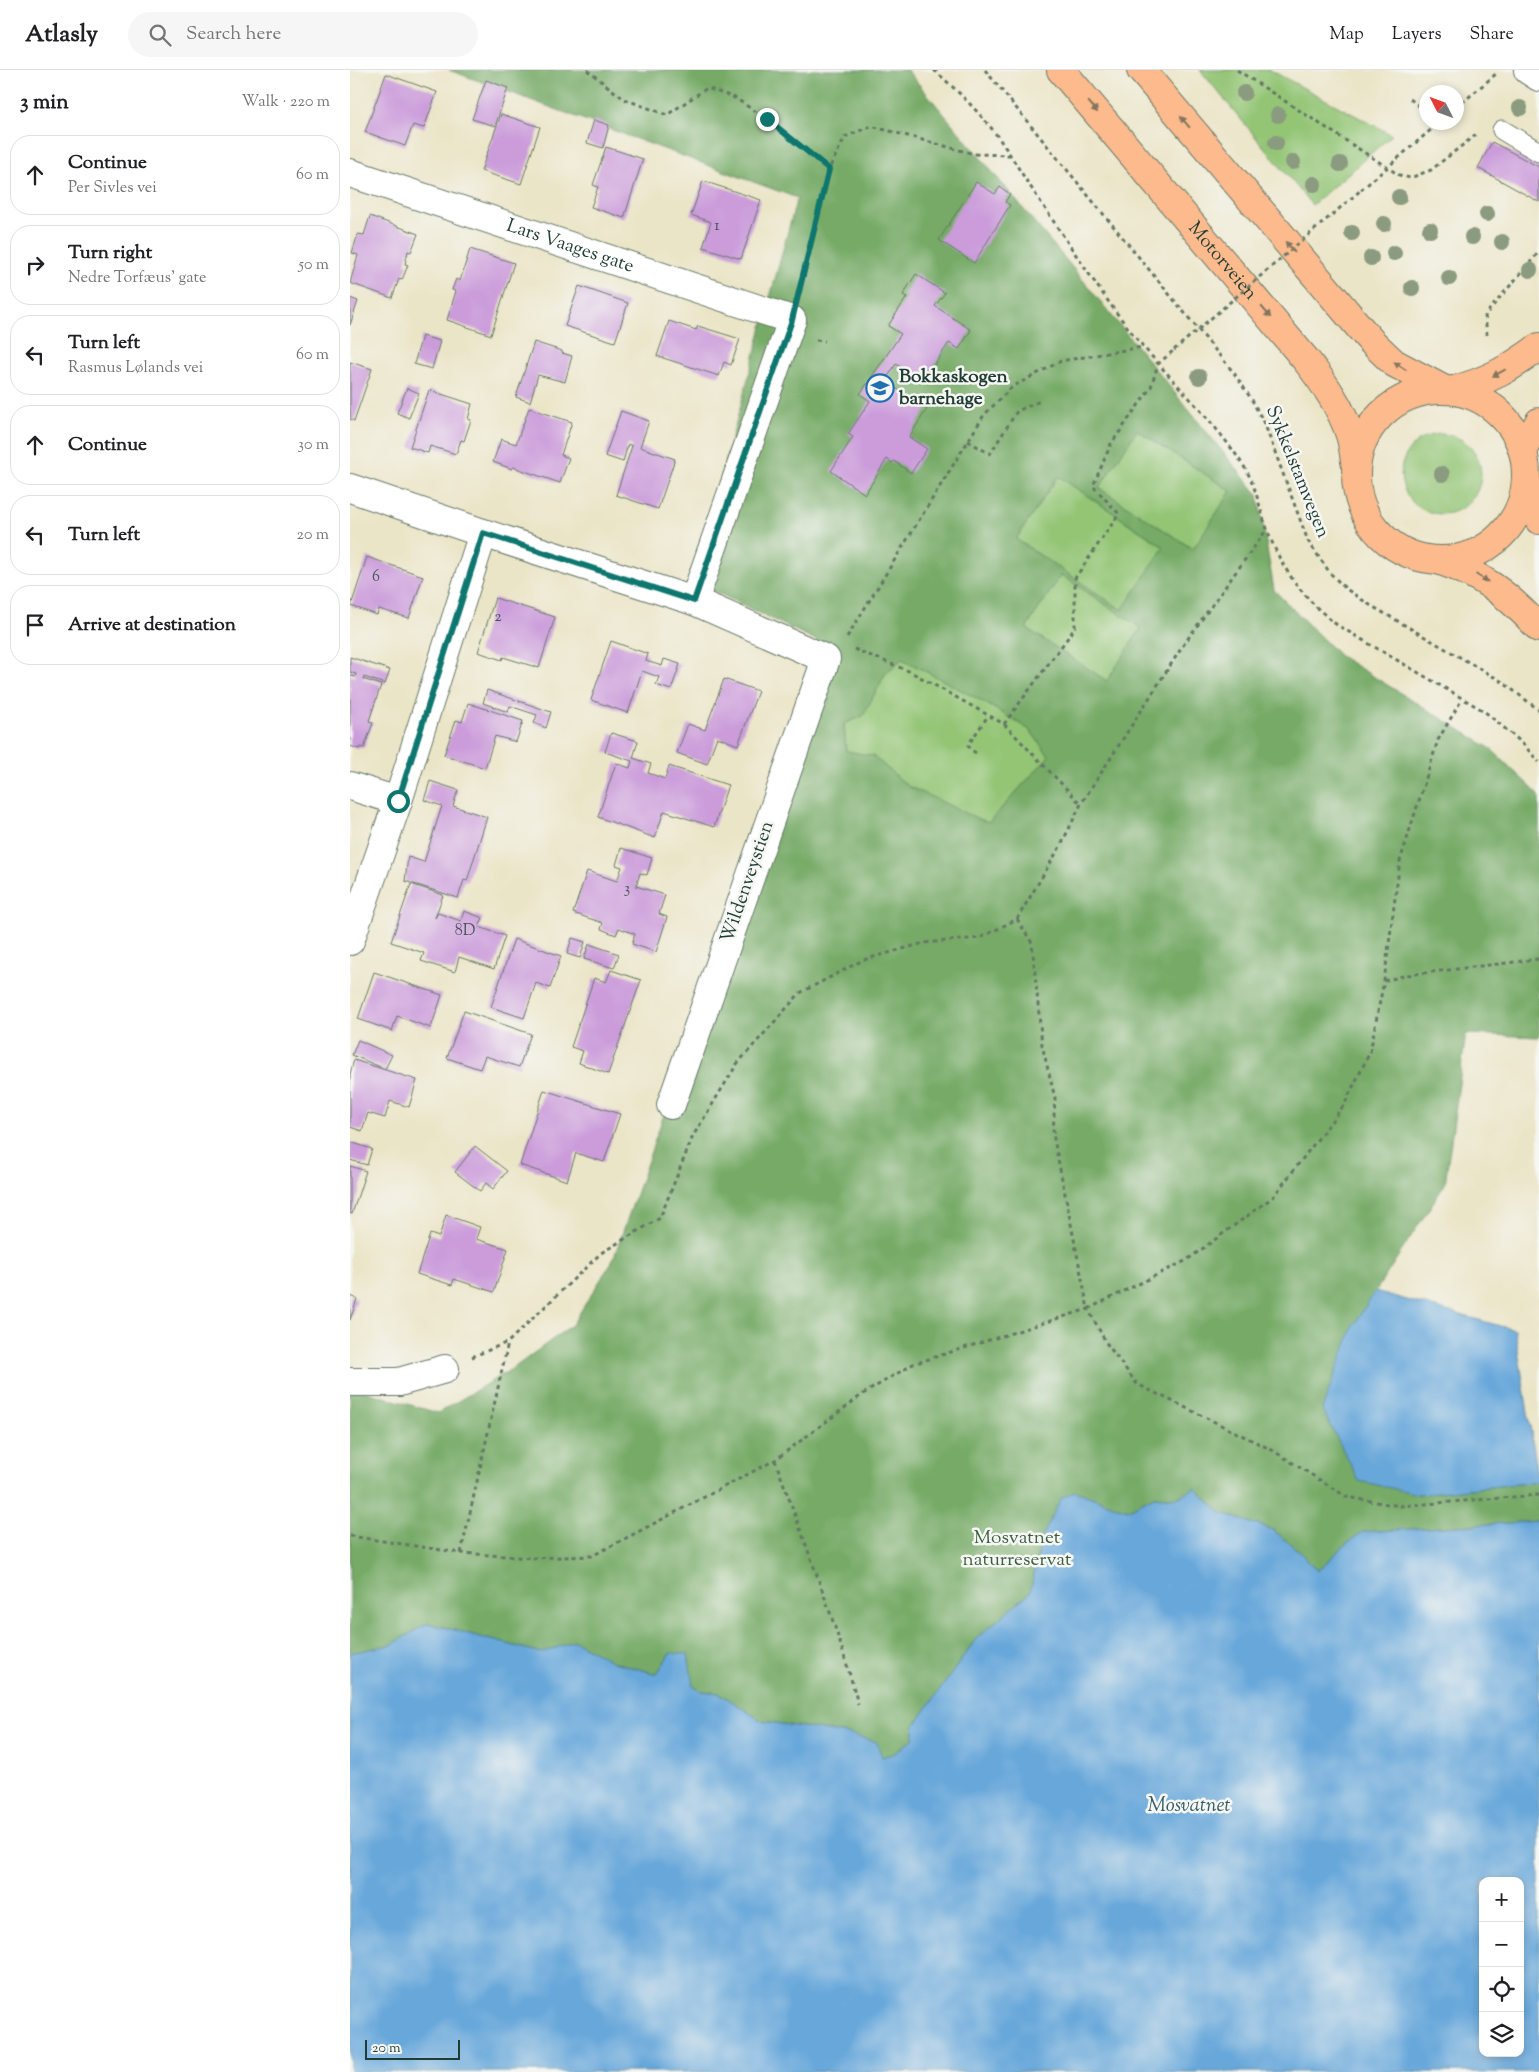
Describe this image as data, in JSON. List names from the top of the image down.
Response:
{
  "streets": {
    "highway": ["Motorveien"],
    "street": ["Lars Vaages gate", "Wildenveystien"],
    "path": ["Sykkelstamvegen"]
  },
  "water": ["Mosvatnet"],
  "parks": ["Mosvatnet naturreservat"],
  "places": {
    "school or university": ["Bokkaskogen barnehage"]
  },
  "house_numbers": [
    "1",
    "6",
    "2",
    "3",
    "8D"
  ],
  "scale_bar": "20 m",
  "north": "top left",
  "page": {
    "header": "Atlasly",
    "search": "Search here",
    "nav": ["Map", "Layers", "Share"],
    "heading": ["3 min", "Walk · 220 m"],
    "list": [
      ["Continue", "Per Sivles vei", "60 m"],
      ["Turn right", "Nedre Torfæus' gate", "50 m"],
      ["Turn left", "Rasmus Lølands vei", "60 m"],
      ["Continue", "30 m"],
      ["Turn left", "20 m"],
      "Arrive at destination"
    ],
    "map_buttons": ["+", "−"],
    "scale": "20 m"
  }
}
